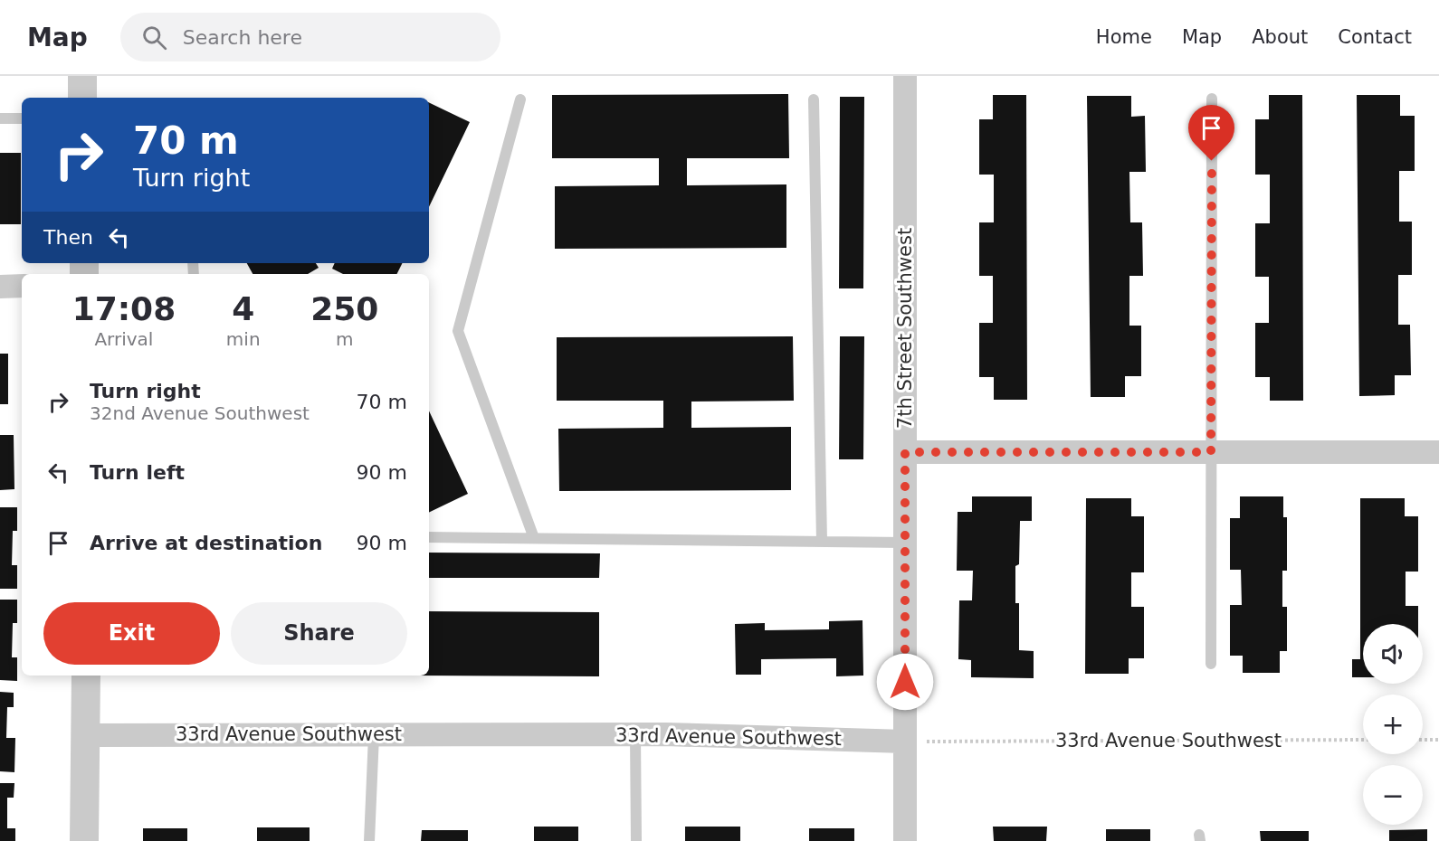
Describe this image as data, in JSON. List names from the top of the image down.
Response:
{
  "streets": {
    "street": ["7th Street Southwest", "33rd Avenue Southwest"]
  },
  "crossings": [
    ["7th Street Southwest", "33rd Avenue Southwest"]
  ],
  "page": {
    "header": "Map",
    "search": "Search here",
    "nav": [
      "Home",
      "Map",
      "About",
      "Contact"
    ],
    "turn": ["70 m", "Turn right"],
    "then": "Then",
    "eta": [
      "17:08",
      "Arrival",
      "4",
      "min",
      "250",
      "m"
    ],
    "list": [
      {
        "name": "Turn right",
        "note": "32nd Avenue Southwest",
        "value": "70 m"
      },
      {
        "name": "Turn left",
        "value": "90 m"
      },
      {
        "name": "Arrive at destination",
        "value": "90 m"
      }
    ],
    "buttons": ["Exit", "Share"],
    "map_buttons": ["+", "−"]
  }
}
